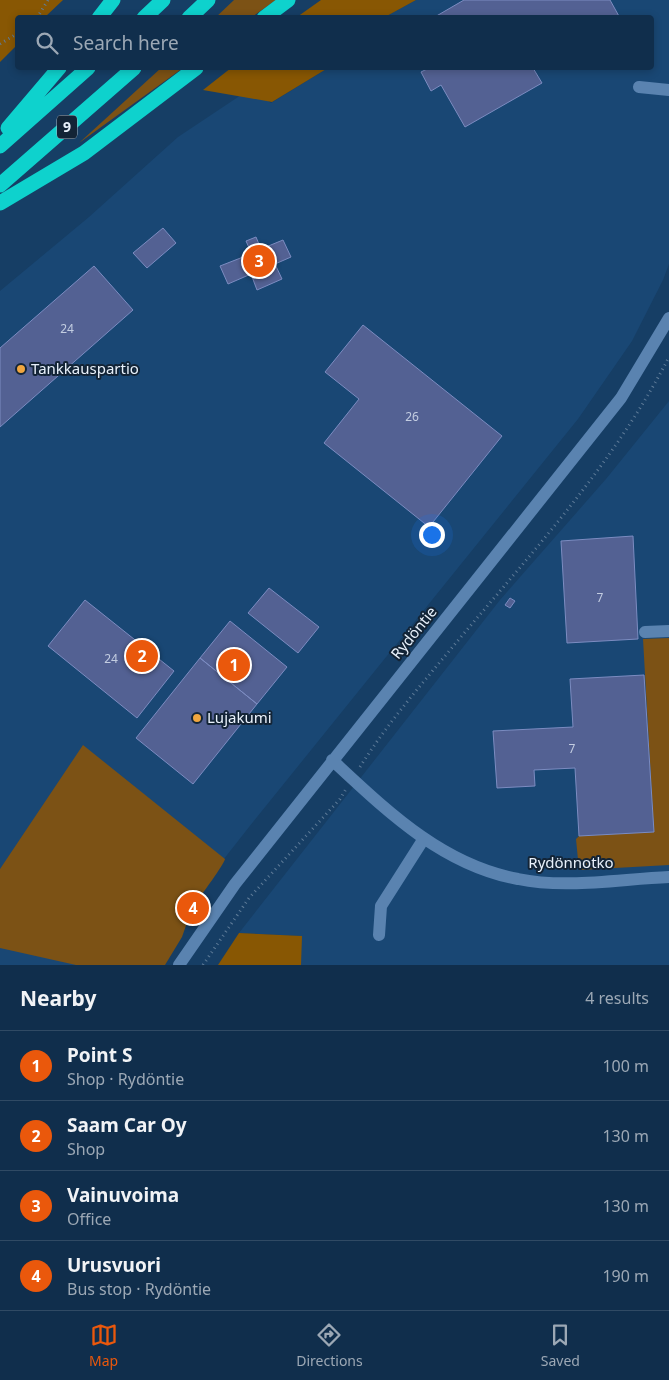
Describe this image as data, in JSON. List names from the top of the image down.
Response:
{
  "streets": {
    "highway": ["9"],
    "street": ["Rydöntie", "Rydönnotko"]
  },
  "crossings": [
    ["Rydöntie", "Rydönnotko"]
  ],
  "places": ["Tankkauspartio", "Lujakumi"],
  "house_numbers": [
    "24",
    "26",
    "7",
    "24",
    "7"
  ],
  "page": {
    "search": "Search here",
    "pins": [
      "3",
      "2",
      "1",
      "4"
    ],
    "heading": ["Nearby", "4 results"],
    "list": [
      {
        "mark": "1",
        "name": "Point S",
        "note": "Shop · Rydöntie",
        "value": "100 m"
      },
      {
        "mark": "2",
        "name": "Saam Car Oy",
        "note": "Shop",
        "value": "130 m"
      },
      {
        "mark": "3",
        "name": "Vainuvoima",
        "note": "Office",
        "value": "130 m"
      },
      {
        "mark": "4",
        "name": "Urusvuori",
        "note": "Bus stop · Rydöntie",
        "value": "190 m"
      }
    ],
    "nav": ["Map", "Directions", "Saved"]
  }
}
